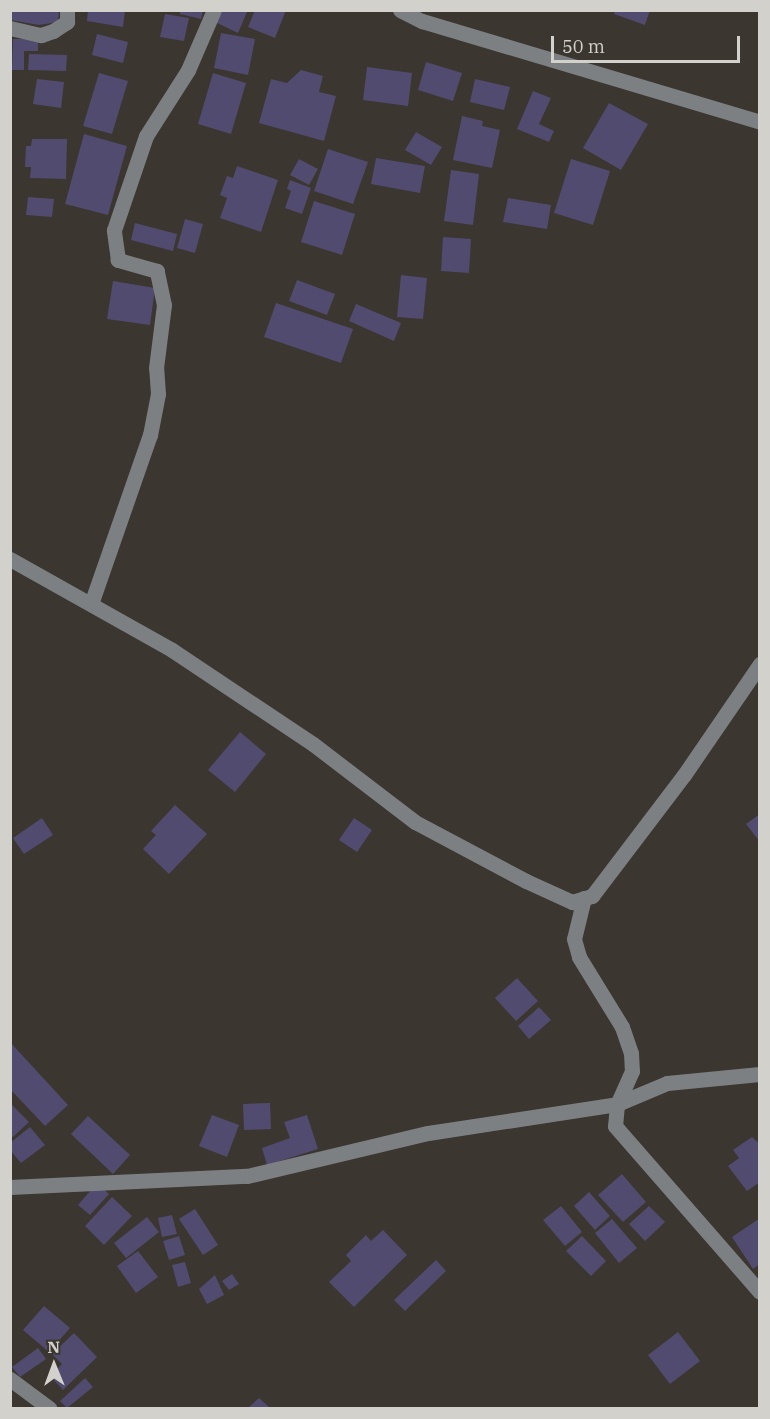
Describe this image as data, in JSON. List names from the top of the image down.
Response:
{
  "scale_bar": "50 m",
  "north": "top"
}
